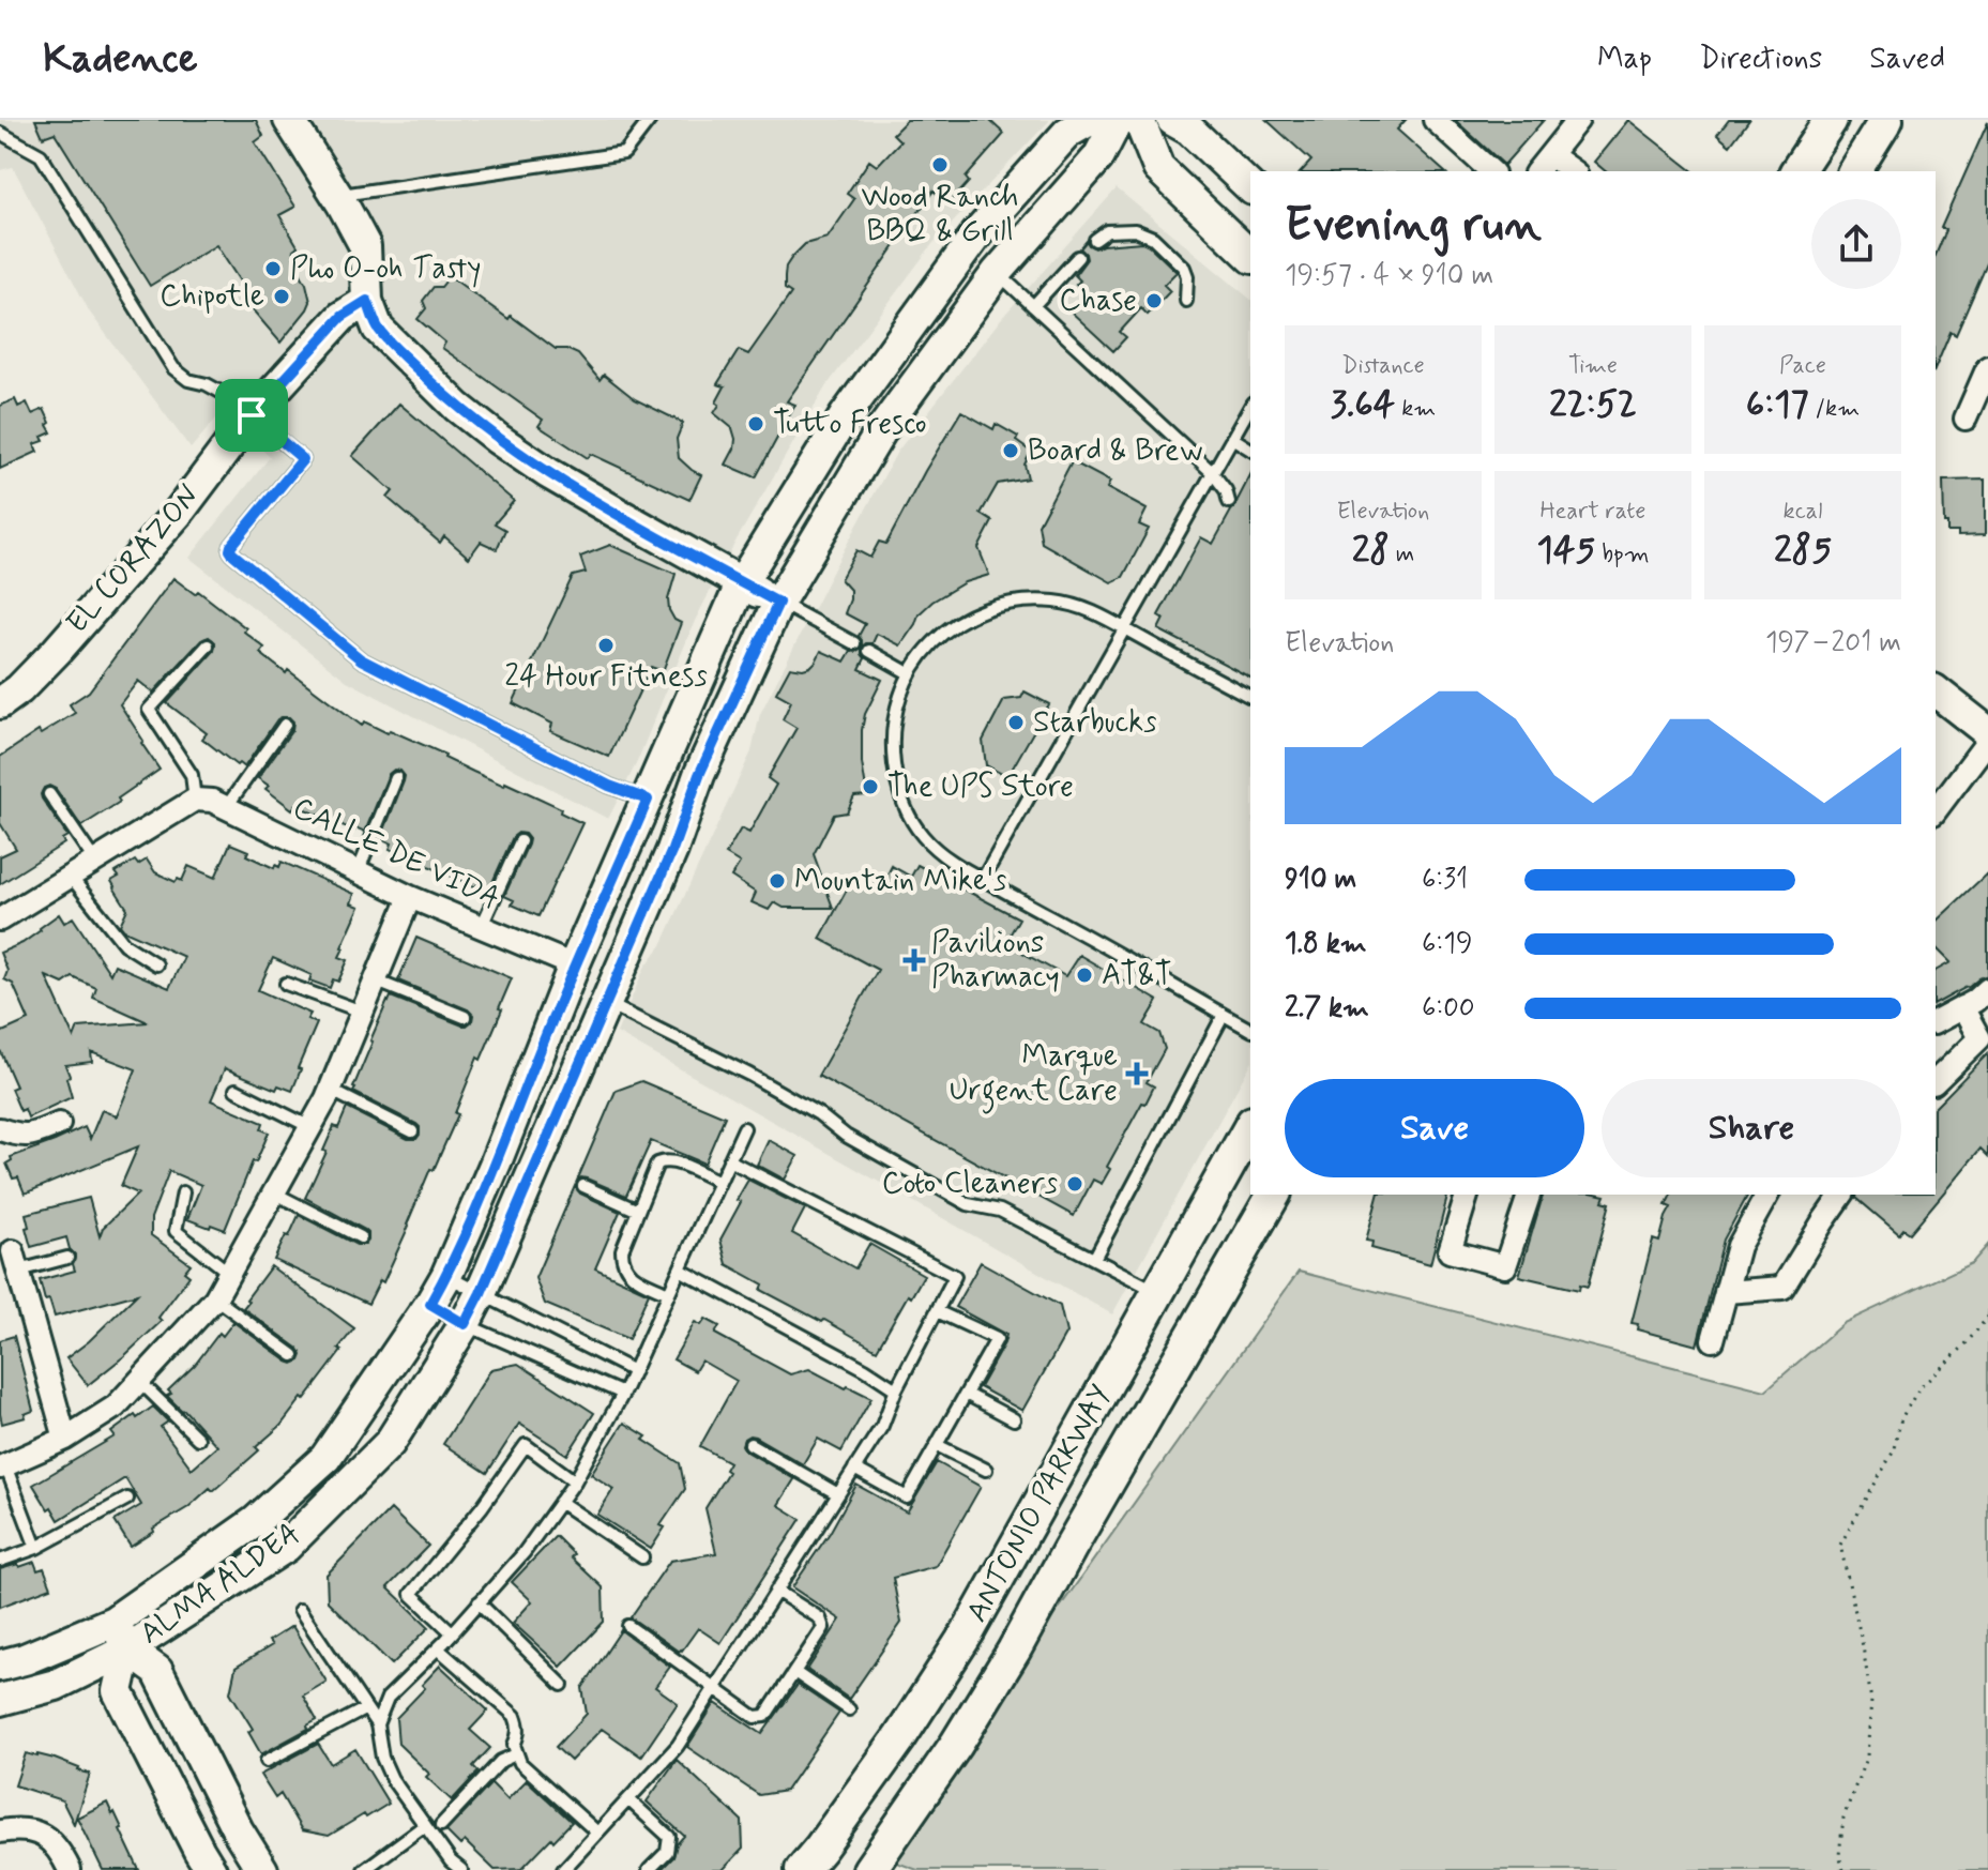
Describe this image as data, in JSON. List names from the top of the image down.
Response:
{
  "streets": {
    "main road": ["EL CORAZON", "ANTONIO PARKWAY", "ALMA ALDEA"],
    "street": ["CALLE DE VIDA"]
  },
  "crossings": [
    ["CALLE DE VIDA", "ALMA ALDEA"]
  ],
  "places": {
    "other": [
      "Wood Ranch BBQ & Grill",
      "Pho O-oh Tasty",
      "Chipotle",
      "Chase",
      "Tutto Fresco",
      "Board & Brew",
      "24 Hour Fitness",
      "Starbucks",
      "The UPS Store",
      "Mountain Mike's",
      "AT&T",
      "Coto Cleaners"
    ],
    "health": ["Pavilions Pharmacy", "Marque Urgent Care"]
  },
  "page": {
    "header": "Kadence",
    "nav": ["Map", "Directions", "Saved"],
    "heading": ["Evening run", "19:57 · 4 × 910 m"],
    "stats": [
      ["Distance", "3.64 km"],
      ["Time", "22:52"],
      ["Pace", "6:17 /km"],
      ["Elevation", "28 m"],
      ["Heart rate", "145 bpm"],
      ["kcal", "285"]
    ],
    "chart": ["Elevation", "197–201 m"],
    "list": [
      {
        "name": "910 m",
        "note": "6:31"
      },
      {
        "name": "1.8 km",
        "note": "6:19"
      },
      {
        "name": "2.7 km",
        "note": "6:00"
      }
    ],
    "buttons": ["Save", "Share"]
  }
}
